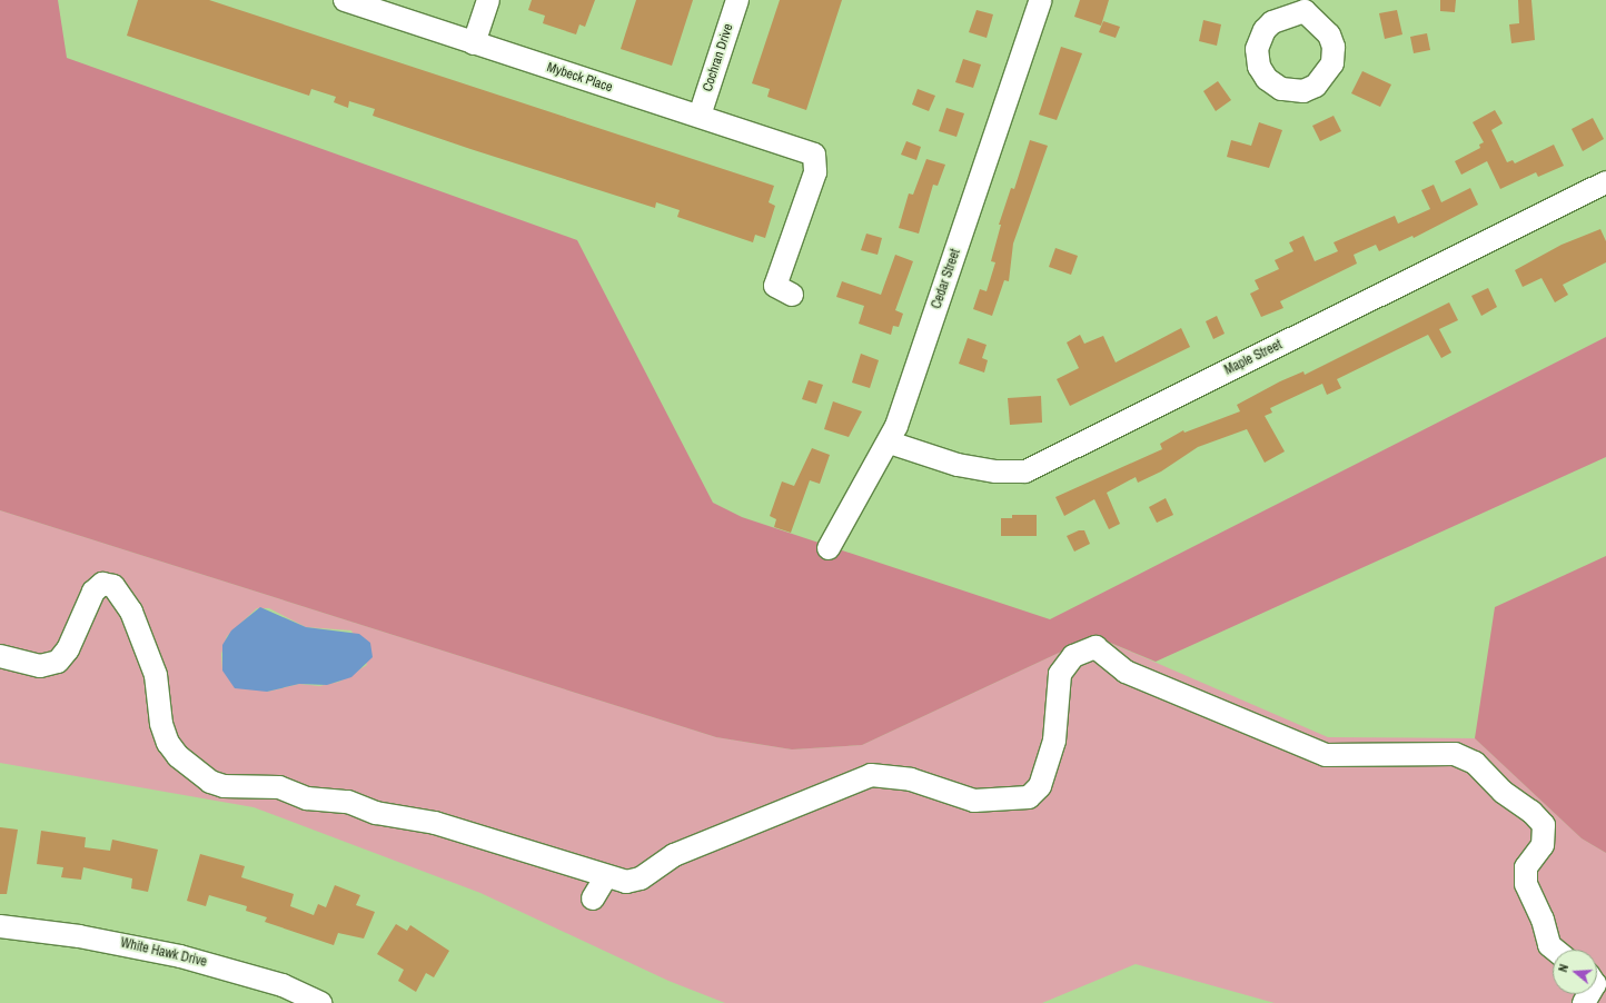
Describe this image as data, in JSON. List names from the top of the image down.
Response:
{
  "streets": {
    "street": [
      "Cochran Drive",
      "Mybeck Place",
      "Cedar Street",
      "Maple Street",
      "White Hawk Drive"
    ]
  },
  "crossings": [
    ["Cochran Drive", "Mybeck Place"],
    ["Cedar Street", "Maple Street"]
  ],
  "north": "left"
}
